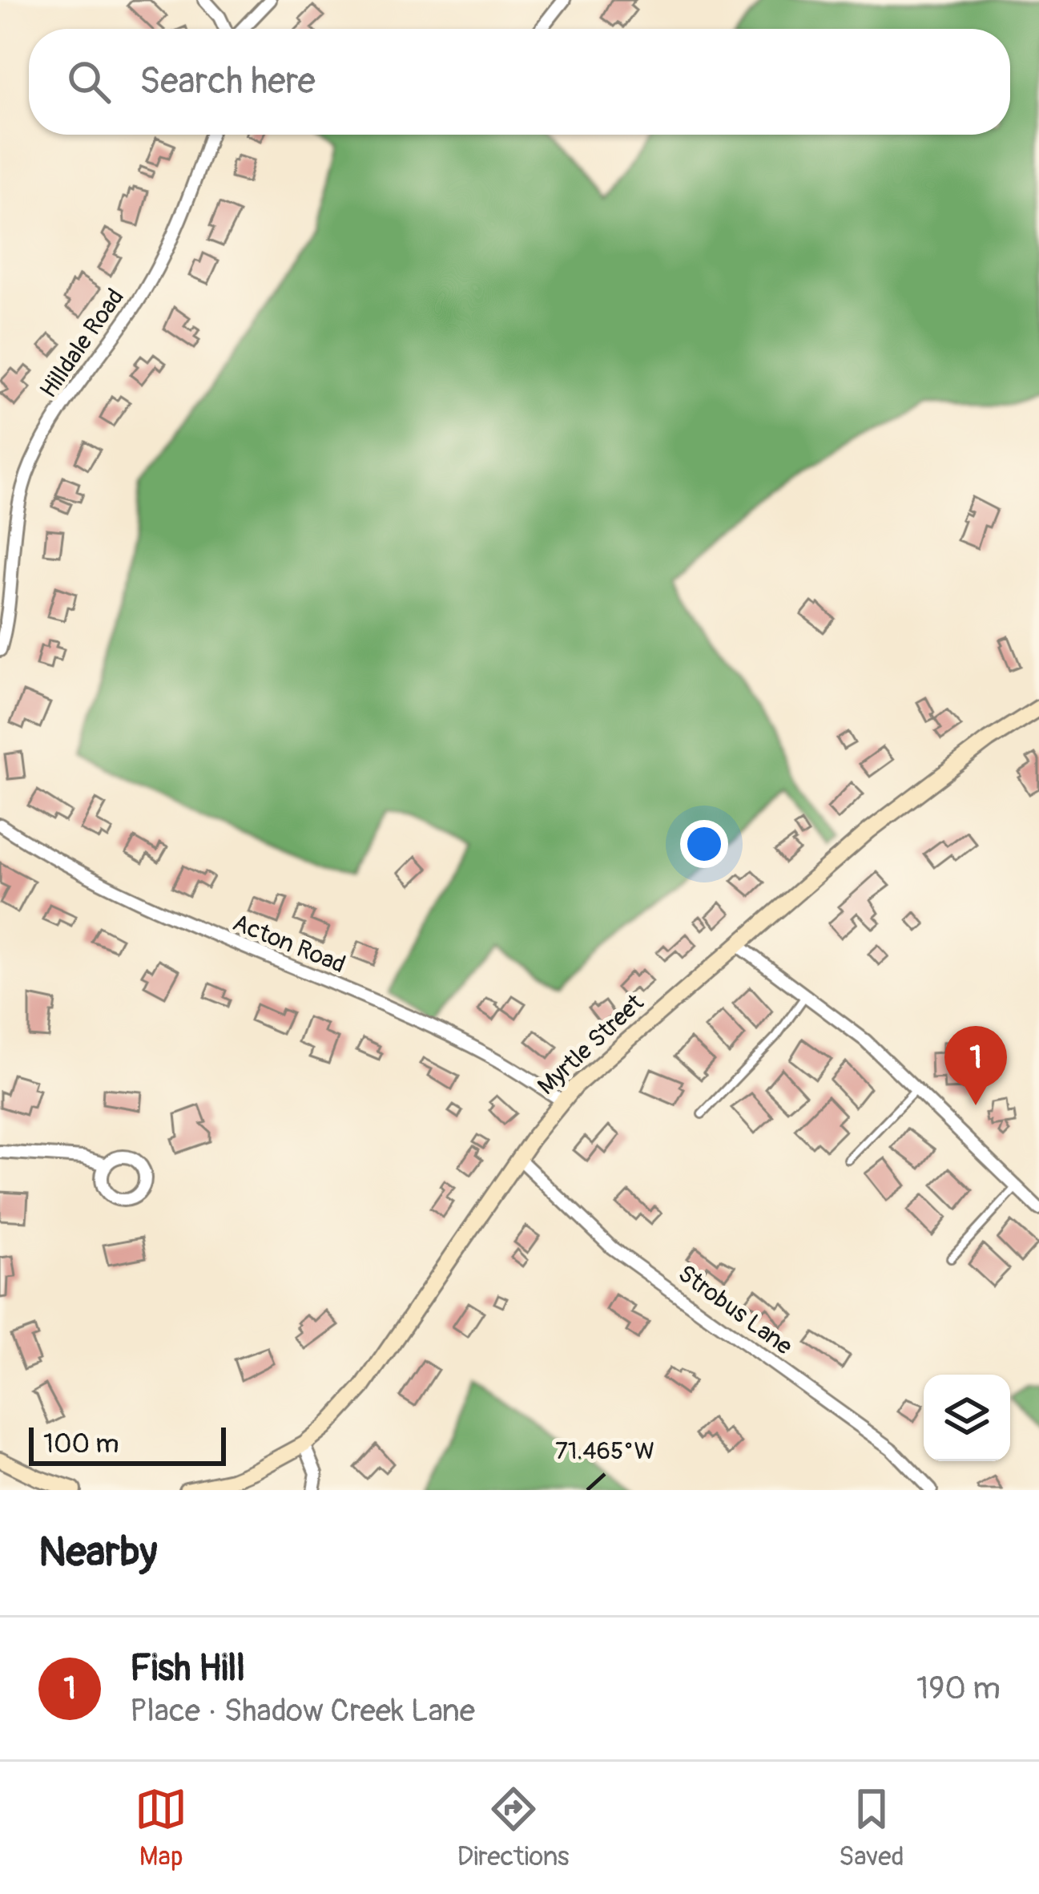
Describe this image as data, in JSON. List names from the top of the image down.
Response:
{
  "streets": {
    "street": [
      "Hilldale Road",
      "Acton Road",
      "Myrtle Street",
      "Strobus Lane"
    ]
  },
  "crossings": [
    ["Acton Road", "Myrtle Street"],
    ["Myrtle Street", "Strobus Lane"]
  ],
  "scale_bar": "100 m",
  "page": {
    "search": "Search here",
    "pins": "1",
    "scale": "100 m",
    "heading": "Nearby",
    "list": [
      {
        "mark": "1",
        "name": "Fish Hill",
        "note": "Place · Shadow Creek Lane",
        "value": "190 m"
      }
    ],
    "nav": ["Map", "Directions", "Saved"]
  },
  "coordinates": ["71.465°W"]
}
